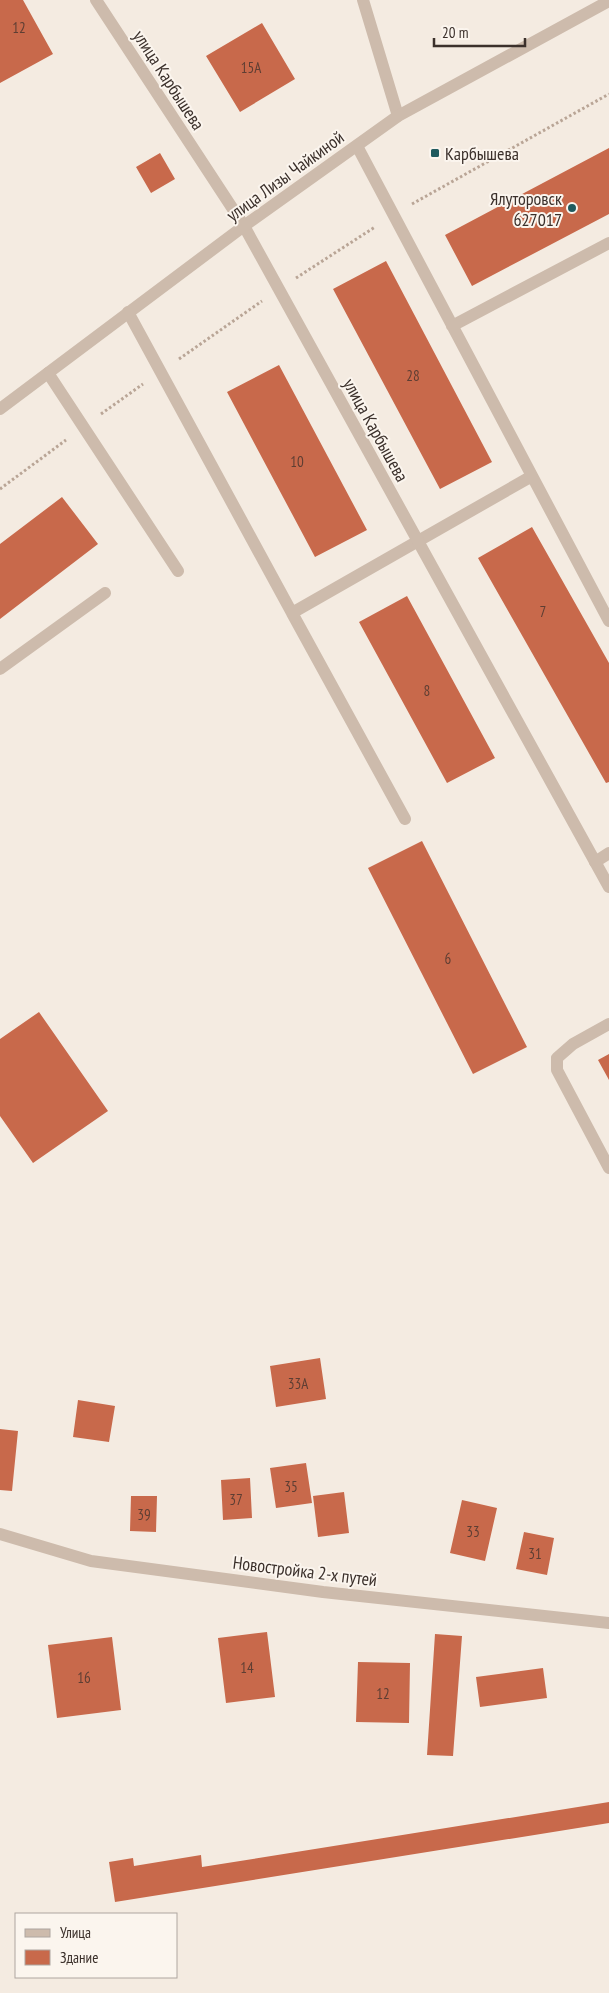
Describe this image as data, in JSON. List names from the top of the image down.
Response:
{
  "streets": {
    "street": ["улица Карбышева", "улица Лизы Чайкиной", "Новостройка 2-х путей"]
  },
  "crossings": [
    ["улица Карбышева", "улица Лизы Чайкиной"]
  ],
  "places": {
    "transit": ["Карбышева"],
    "other": ["Ялуторовск 627017"]
  },
  "house_numbers": [
    "12",
    "15А",
    "28",
    "10",
    "7",
    "8",
    "6",
    "33А",
    "35",
    "37",
    "39",
    "33",
    "31",
    "14",
    "16",
    "12"
  ],
  "legend": ["Улица", "Здание"],
  "scale_bar": "20 m"
}
